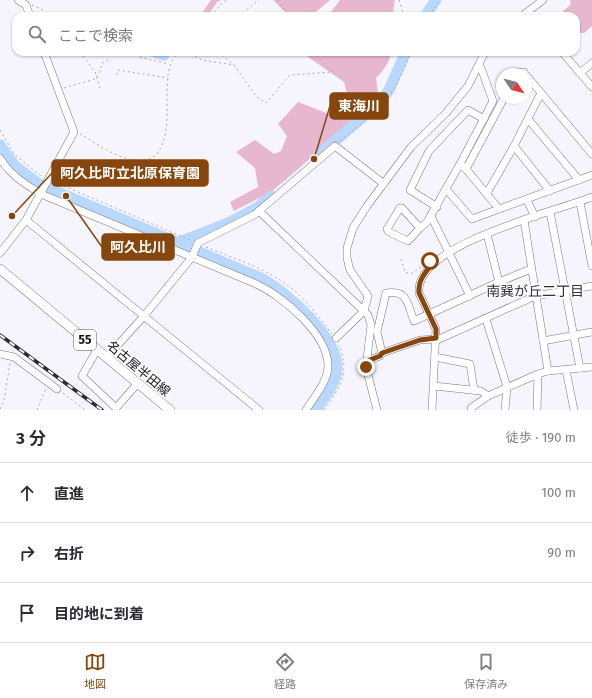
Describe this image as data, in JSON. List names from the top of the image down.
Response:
{
  "streets": {
    "main road": ["55", "名古屋半田線"]
  },
  "districts": ["南巽が丘二丁目"],
  "places": ["東海川", "阿久比川", "阿久比町立北原保育園"],
  "north": "bottom right",
  "page": {
    "search": "ここで検索",
    "heading": ["3 分", "徒歩 · 190 m"],
    "list": [
      ["直進", "100 m"],
      ["右折", "90 m"],
      "目的地に到着"
    ],
    "nav": ["地図", "経路", "保存済み"]
  }
}
